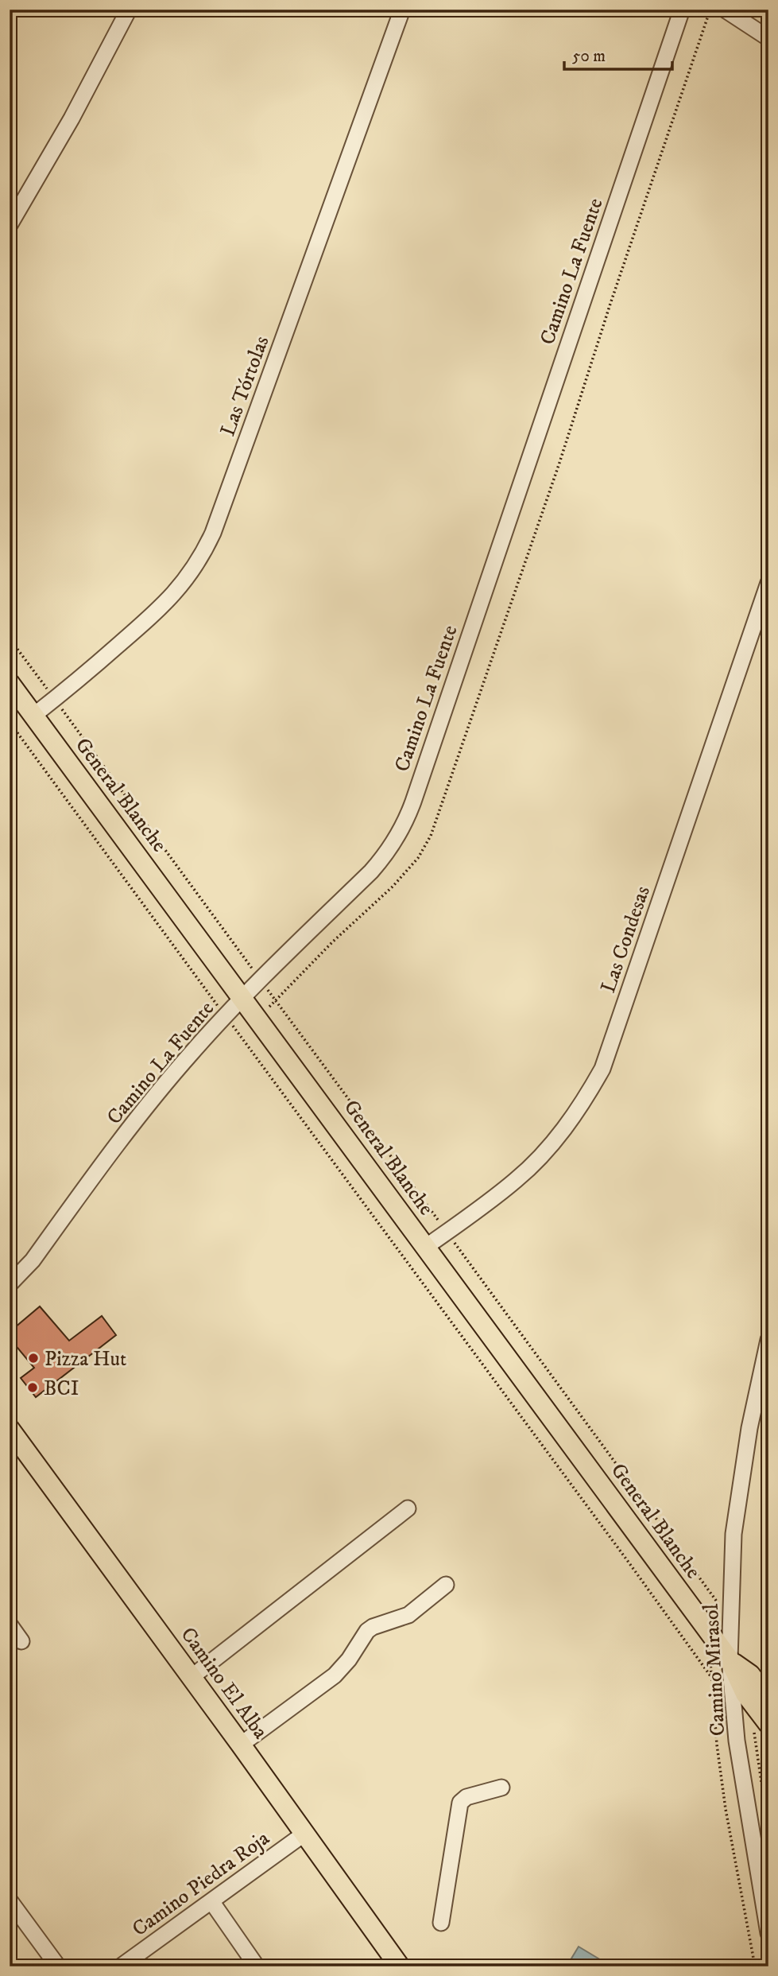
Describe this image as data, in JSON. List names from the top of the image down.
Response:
{
  "streets": {
    "main road": ["General Blanche", "Camino El Alba"],
    "street": [
      "Camino La Fuente",
      "Las Tórtolas",
      "Las Condesas",
      "Camino Mirasol",
      "Camino Piedra Roja"
    ]
  },
  "crossings": [
    ["Camino La Fuente", "General Blanche"],
    ["Las Tórtolas", "General Blanche"],
    ["General Blanche", "Las Condesas"],
    ["General Blanche", "Camino Mirasol"],
    ["Camino El Alba", "Camino Piedra Roja"]
  ],
  "places": ["Pizza Hut", "BCI"],
  "scale_bar": "50 m"
}
